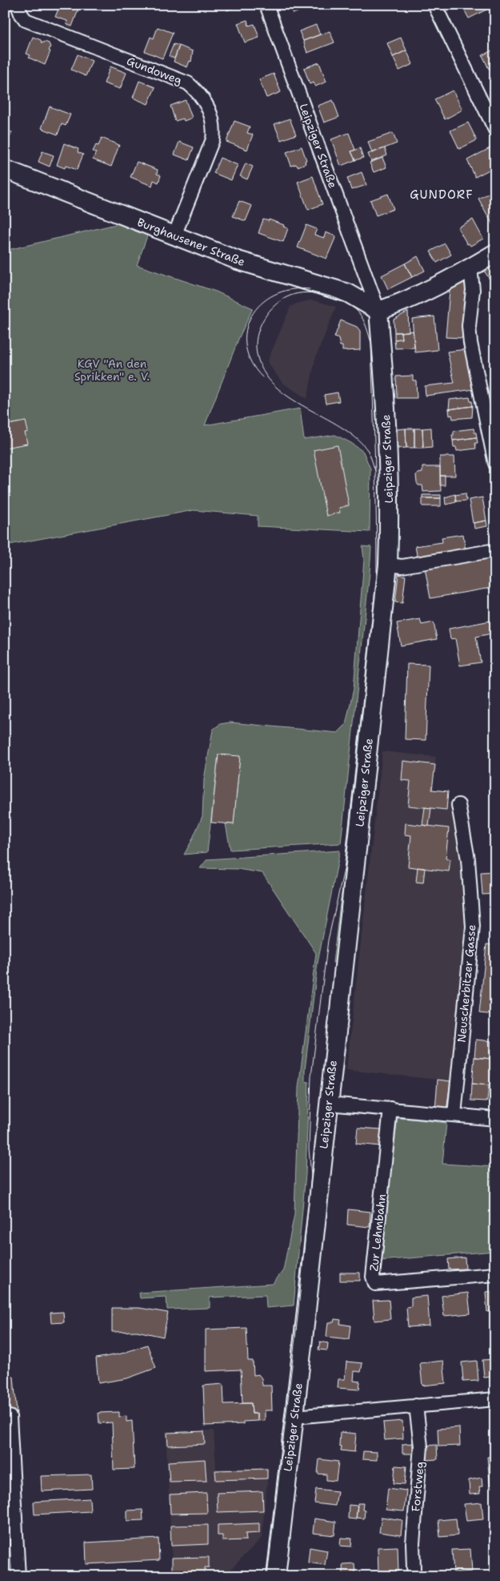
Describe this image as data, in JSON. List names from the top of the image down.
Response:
{
  "streets": {
    "street": [
      "Gundoweg",
      "Leipziger Straße",
      "Burghausener Straße",
      "Neuscherbitzer Gasse",
      "Zur Lehmbahn",
      "Forstweg"
    ]
  },
  "crossings": [
    ["Gundoweg", "Burghausener Straße"],
    ["Leipziger Straße", "Burghausener Straße"]
  ],
  "districts": ["GUNDORF"],
  "parks": ["KGV \"An den Sprikken\" e. V."]
}
